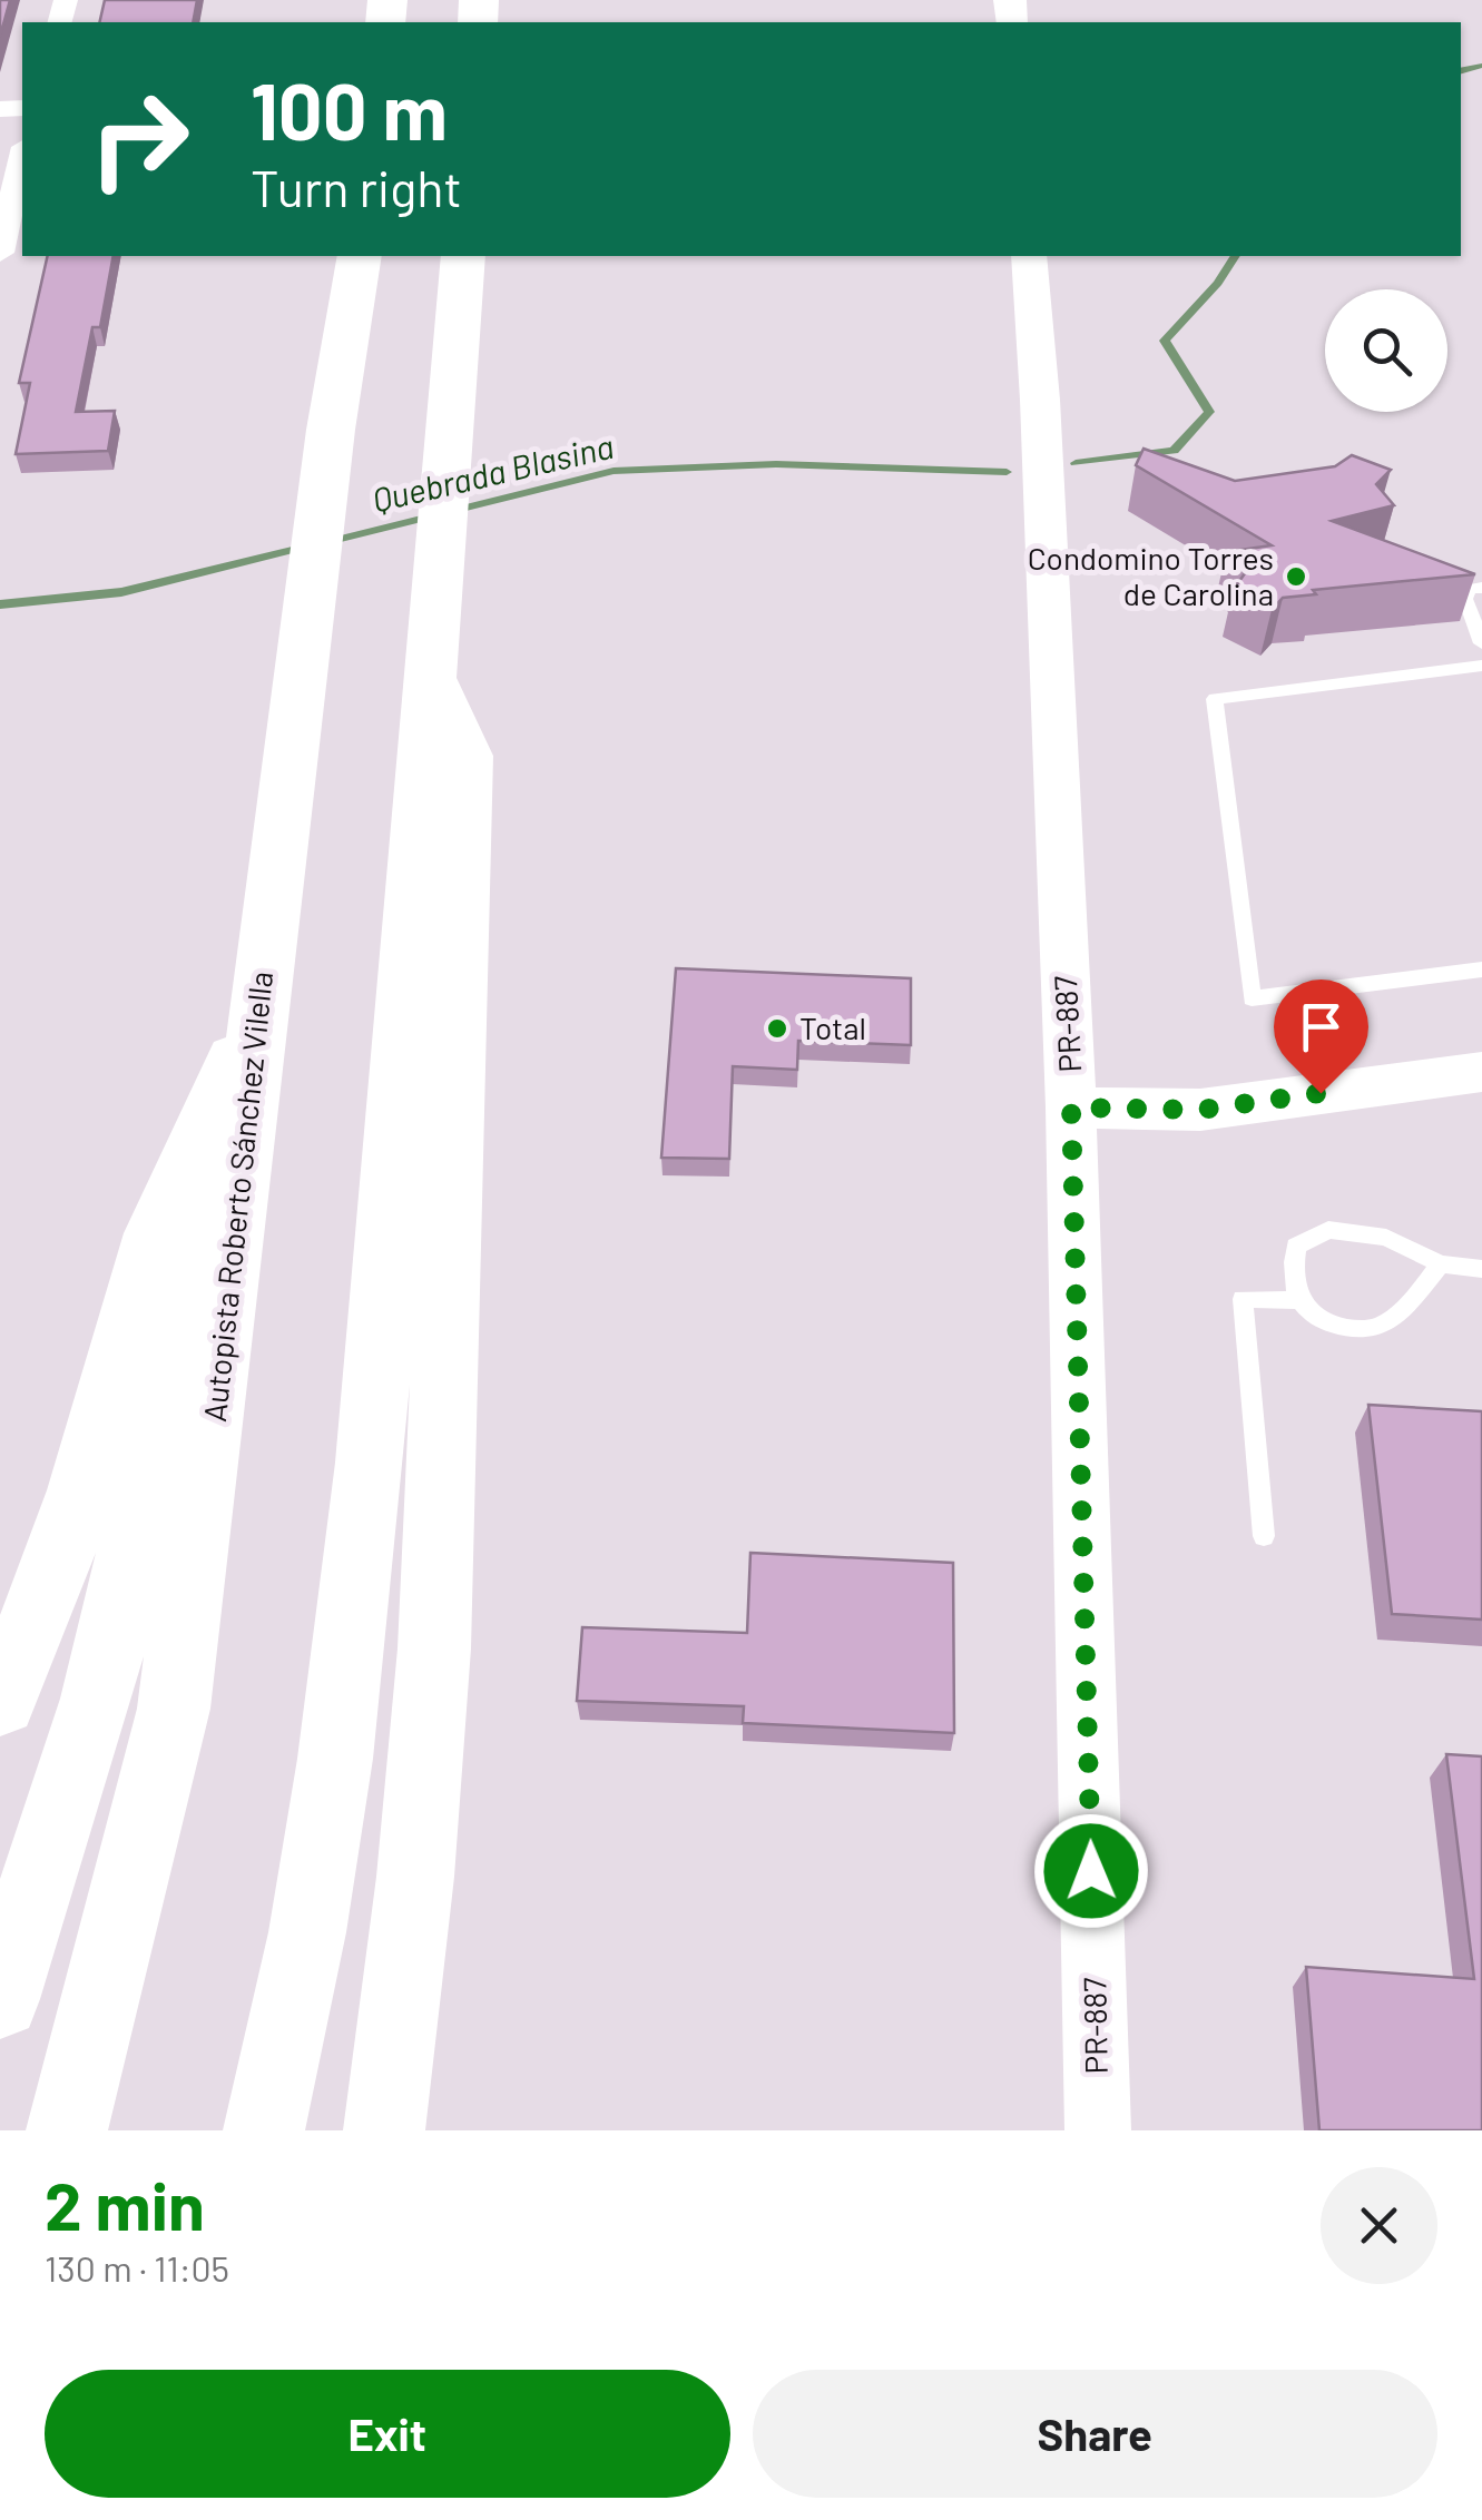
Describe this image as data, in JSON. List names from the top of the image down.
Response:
{
  "streets": {
    "highway": ["Autopista Roberto Sánchez Vilella"],
    "street": ["PR-887"]
  },
  "water": ["Quebrada Blasina"],
  "places": ["Condomino Torres de Carolina", "Total"],
  "page": {
    "turn": ["100 m", "Turn right"],
    "heading": ["2 min", "130 m · 11:05"],
    "buttons": ["Exit", "Share"]
  }
}
